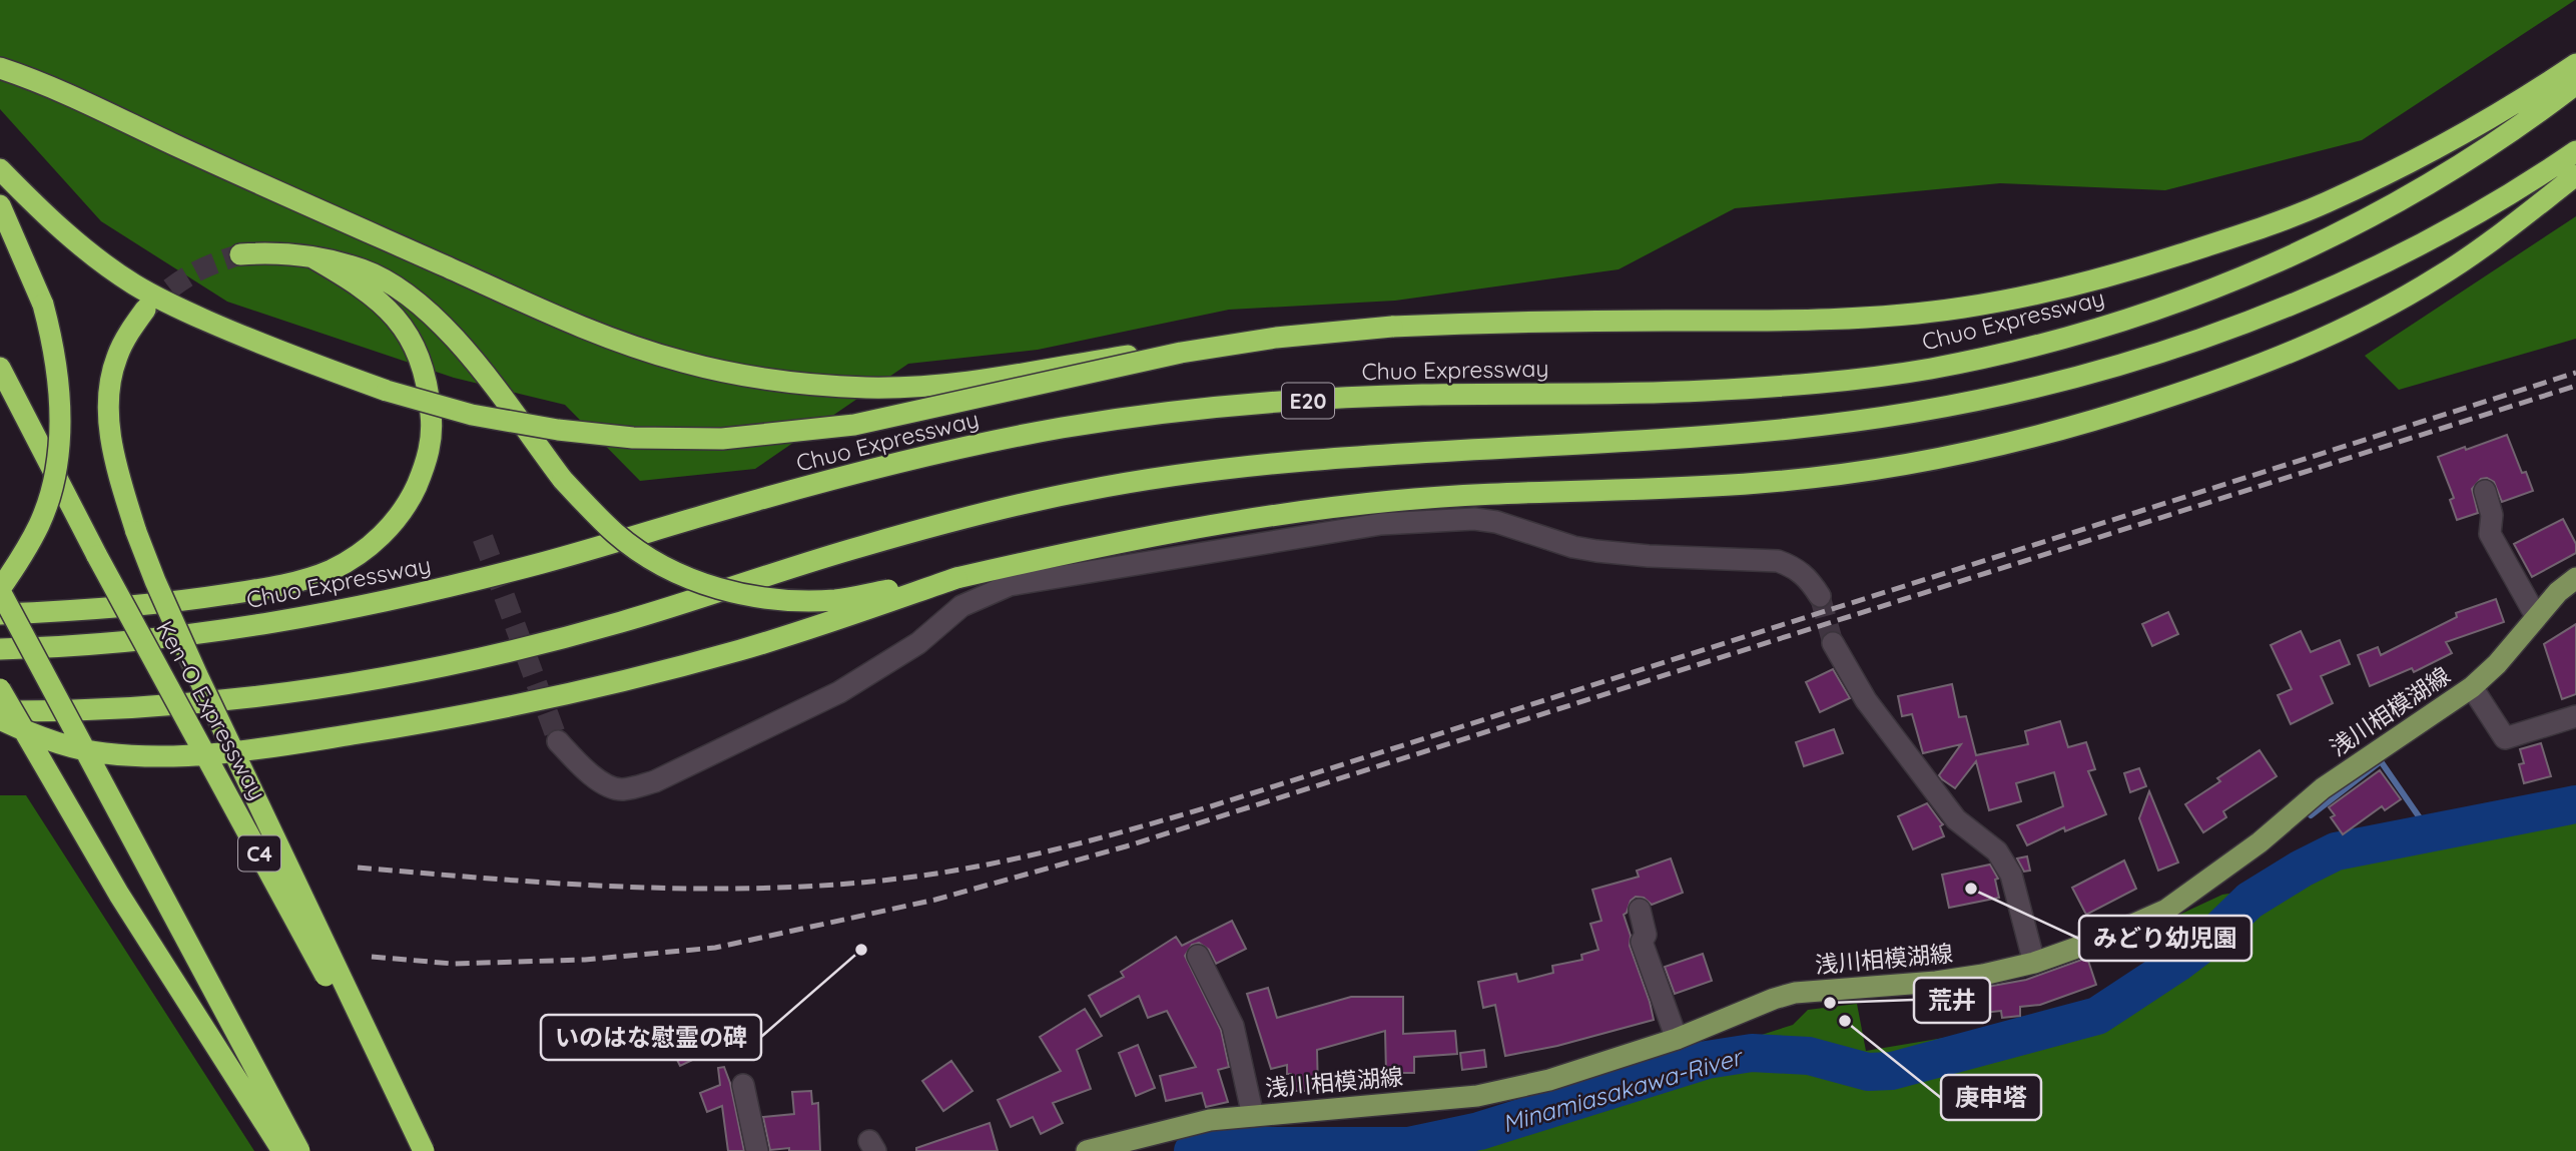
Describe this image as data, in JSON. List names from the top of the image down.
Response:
{
  "streets": {
    "highway": [
      "Chuo Expressway",
      "E20",
      "Ken-O Expressway",
      "C4"
    ],
    "main road": ["浅川相模湖線"]
  },
  "water": ["Minamiasakawa-River"],
  "places": [
    "みどり幼児園",
    "いのはな慰霊の碑",
    "荒井",
    "庚申塔"
  ]
}
